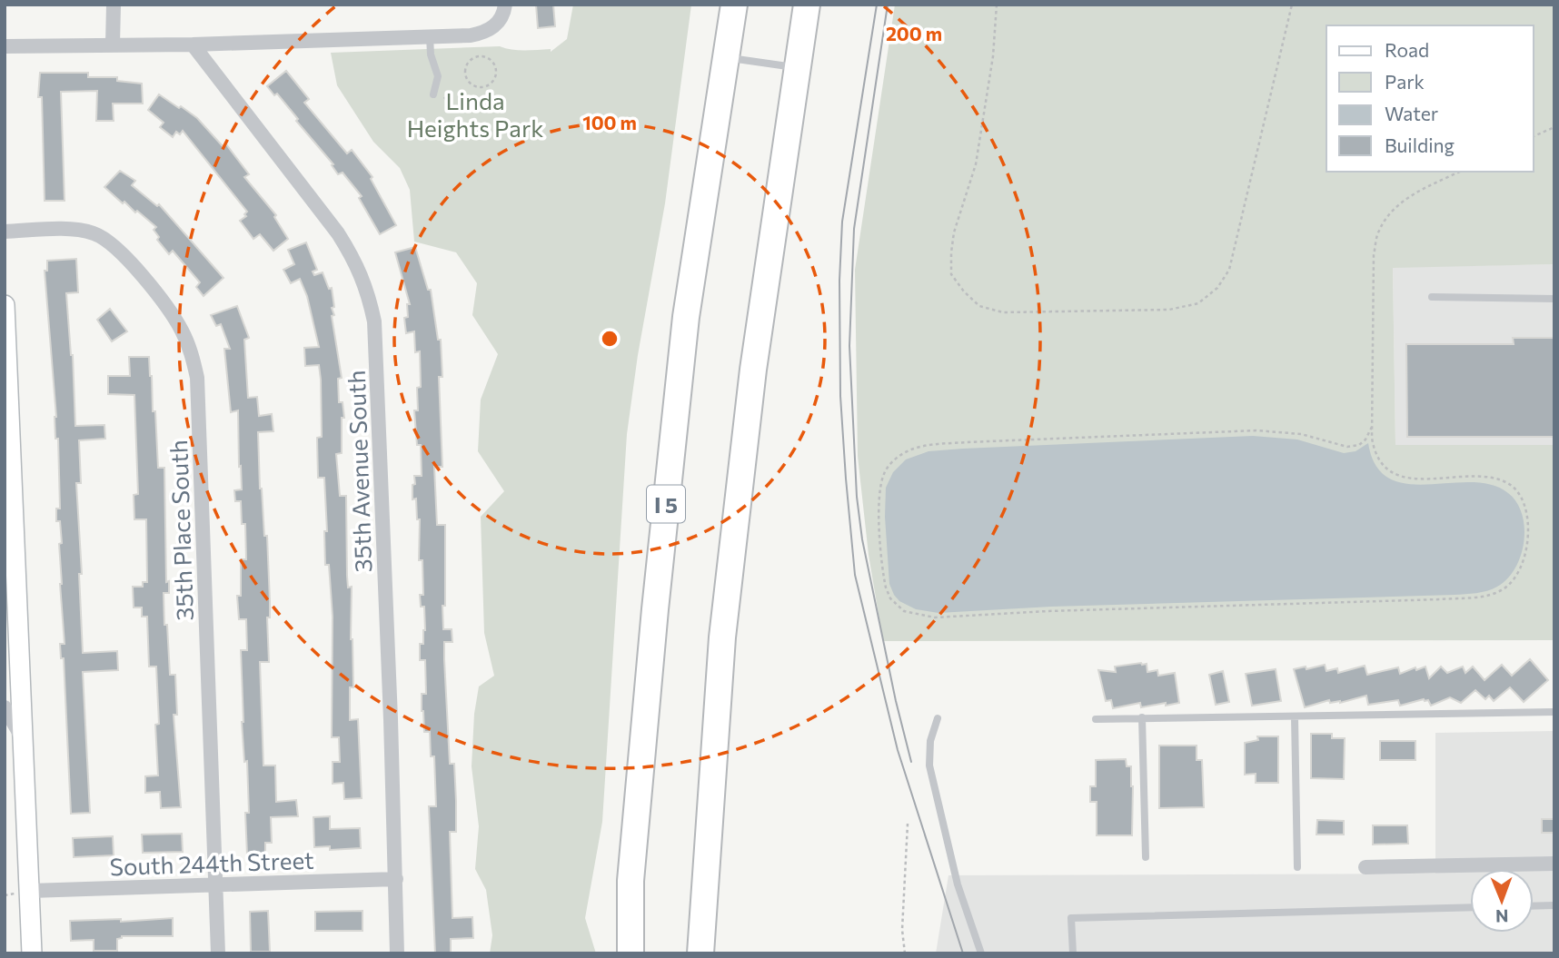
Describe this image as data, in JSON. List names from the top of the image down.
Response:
{
  "streets": {
    "highway": ["I 5"],
    "street": ["35th Avenue South", "35th Place South", "South 244th Street"]
  },
  "crossings": [
    ["35th Avenue South", "South 244th Street"],
    ["35th Place South", "South 244th Street"]
  ],
  "parks": ["Linda Heights Park"],
  "legend": [
    "Road",
    "Park",
    "Water",
    "Building"
  ],
  "north": "bottom",
  "rings": ["200 m", "100 m"]
}
